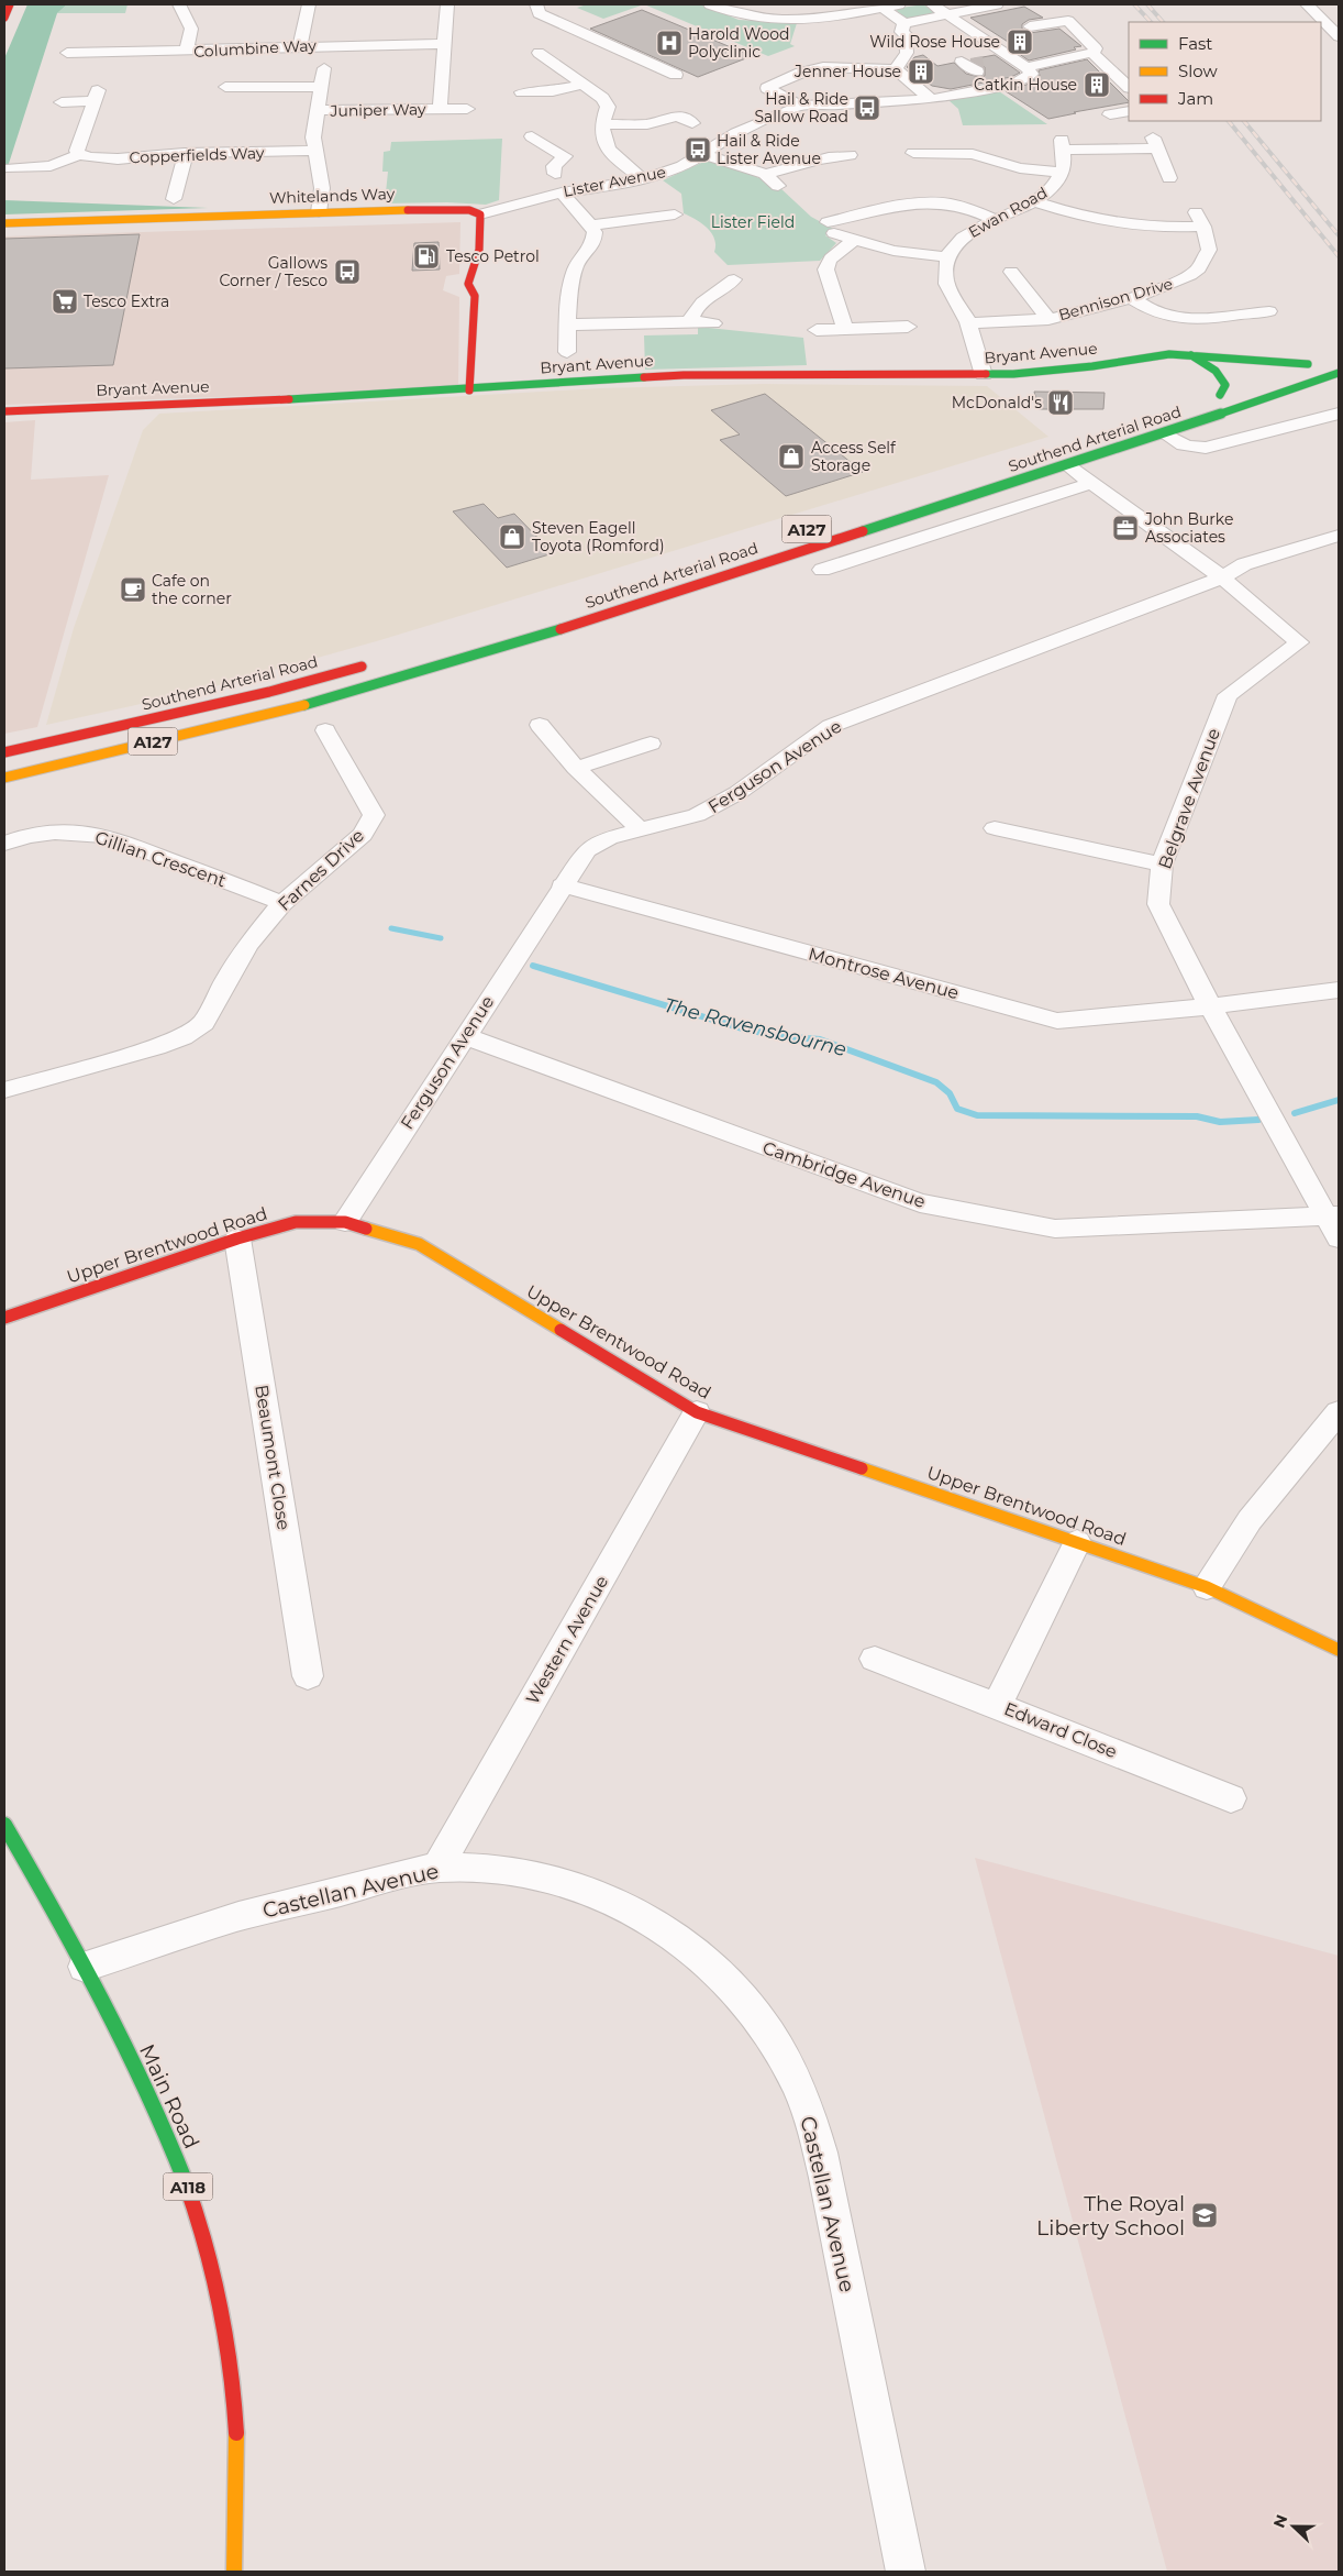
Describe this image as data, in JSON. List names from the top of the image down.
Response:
{
  "streets": {
    "main road": [
      "Whitelands Way",
      "Bryant Avenue",
      "Southend Arterial Road",
      "A127",
      "Upper Brentwood Road",
      "Main Road",
      "A118"
    ],
    "street": [
      "Columbine Way",
      "Juniper Way",
      "Copperfields Way",
      "Lister Avenue",
      "Ewan Road",
      "Bennison Drive",
      "Ferguson Avenue",
      "Belgrave Avenue",
      "Gillian Crescent",
      "Farnes Drive",
      "Montrose Avenue",
      "Cambridge Avenue",
      "Beaumont Close",
      "Western Avenue",
      "Edward Close",
      "Castellan Avenue"
    ]
  },
  "crossings": [
    ["Columbine Way", "Juniper Way"],
    ["Lister Avenue", "Whitelands Way"],
    ["Ewan Road", "Bennison Drive"],
    ["Southend Arterial Road", "A127"],
    ["Southend Arterial Road", "Belgrave Avenue"],
    ["Ferguson Avenue", "Belgrave Avenue"],
    ["Ferguson Avenue", "Montrose Avenue"],
    ["Ferguson Avenue", "Cambridge Avenue"],
    ["Ferguson Avenue", "Upper Brentwood Road"],
    ["Belgrave Avenue", "Montrose Avenue"],
    ["Belgrave Avenue", "Cambridge Avenue"],
    ["Gillian Crescent", "Farnes Drive"],
    ["Upper Brentwood Road", "Beaumont Close"],
    ["Upper Brentwood Road", "Western Avenue"],
    ["Upper Brentwood Road", "Edward Close"],
    ["Western Avenue", "Castellan Avenue"],
    ["Castellan Avenue", "Main Road"]
  ],
  "water": ["The Ravensbourne"],
  "parks": ["Lister Field"],
  "places": {
    "building": ["Wild Rose House", "Jenner House", "Catkin House"],
    "hospital": ["Harold Wood Polyclinic"],
    "bus stop": ["Hail & Ride Sallow Road", "Hail & Ride Lister Avenue", "Gallows Corner / Tesco"],
    "fuel station": ["Tesco Petrol"],
    "supermarket": ["Tesco Extra"],
    "restaurant": ["McDonald's"],
    "shop": ["Access Self Storage", "Steven Eagell Toyota (Romford)"],
    "office": ["John Burke Associates"],
    "cafe": ["Cafe on the corner"],
    "school or university": ["The Royal Liberty School"]
  },
  "legend": ["Fast", "Slow", "Jam"],
  "north": "left"
}
